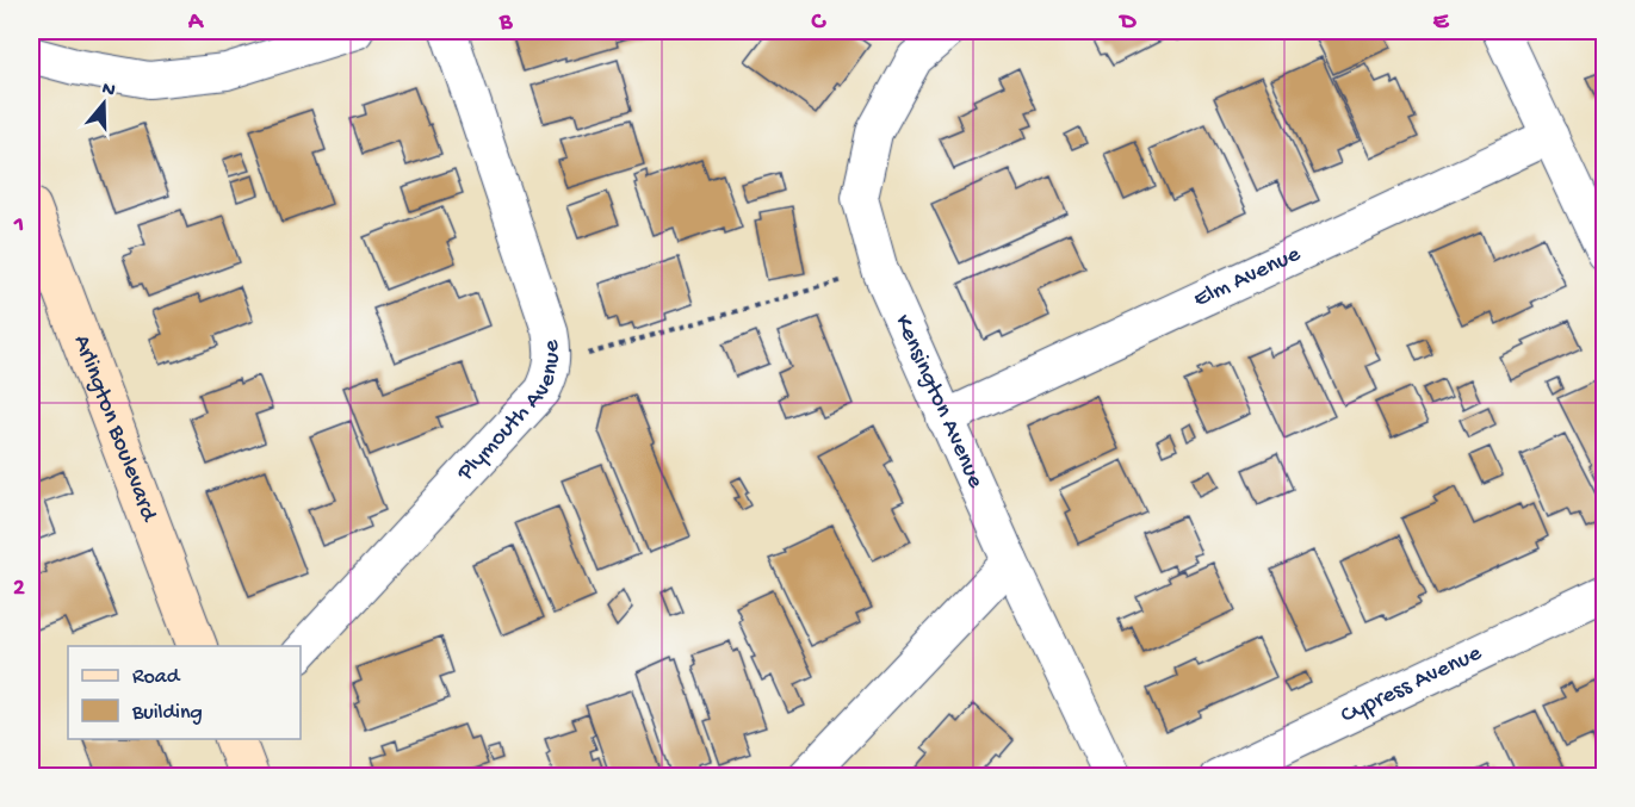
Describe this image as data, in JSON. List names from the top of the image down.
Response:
{
  "streets": {
    "main road": ["Arlington Boulevard"],
    "street": [
      "Elm Avenue",
      "Kensington Avenue",
      "Plymouth Avenue",
      "Cypress Avenue"
    ]
  },
  "crossings": [
    ["Elm Avenue", "Kensington Avenue"]
  ],
  "legend": ["Road", "Building"],
  "north": "top",
  "grid": {
    "columns": [
      "A",
      "B",
      "C",
      "D",
      "E"
    ],
    "rows": ["1", "2"]
  }
}
